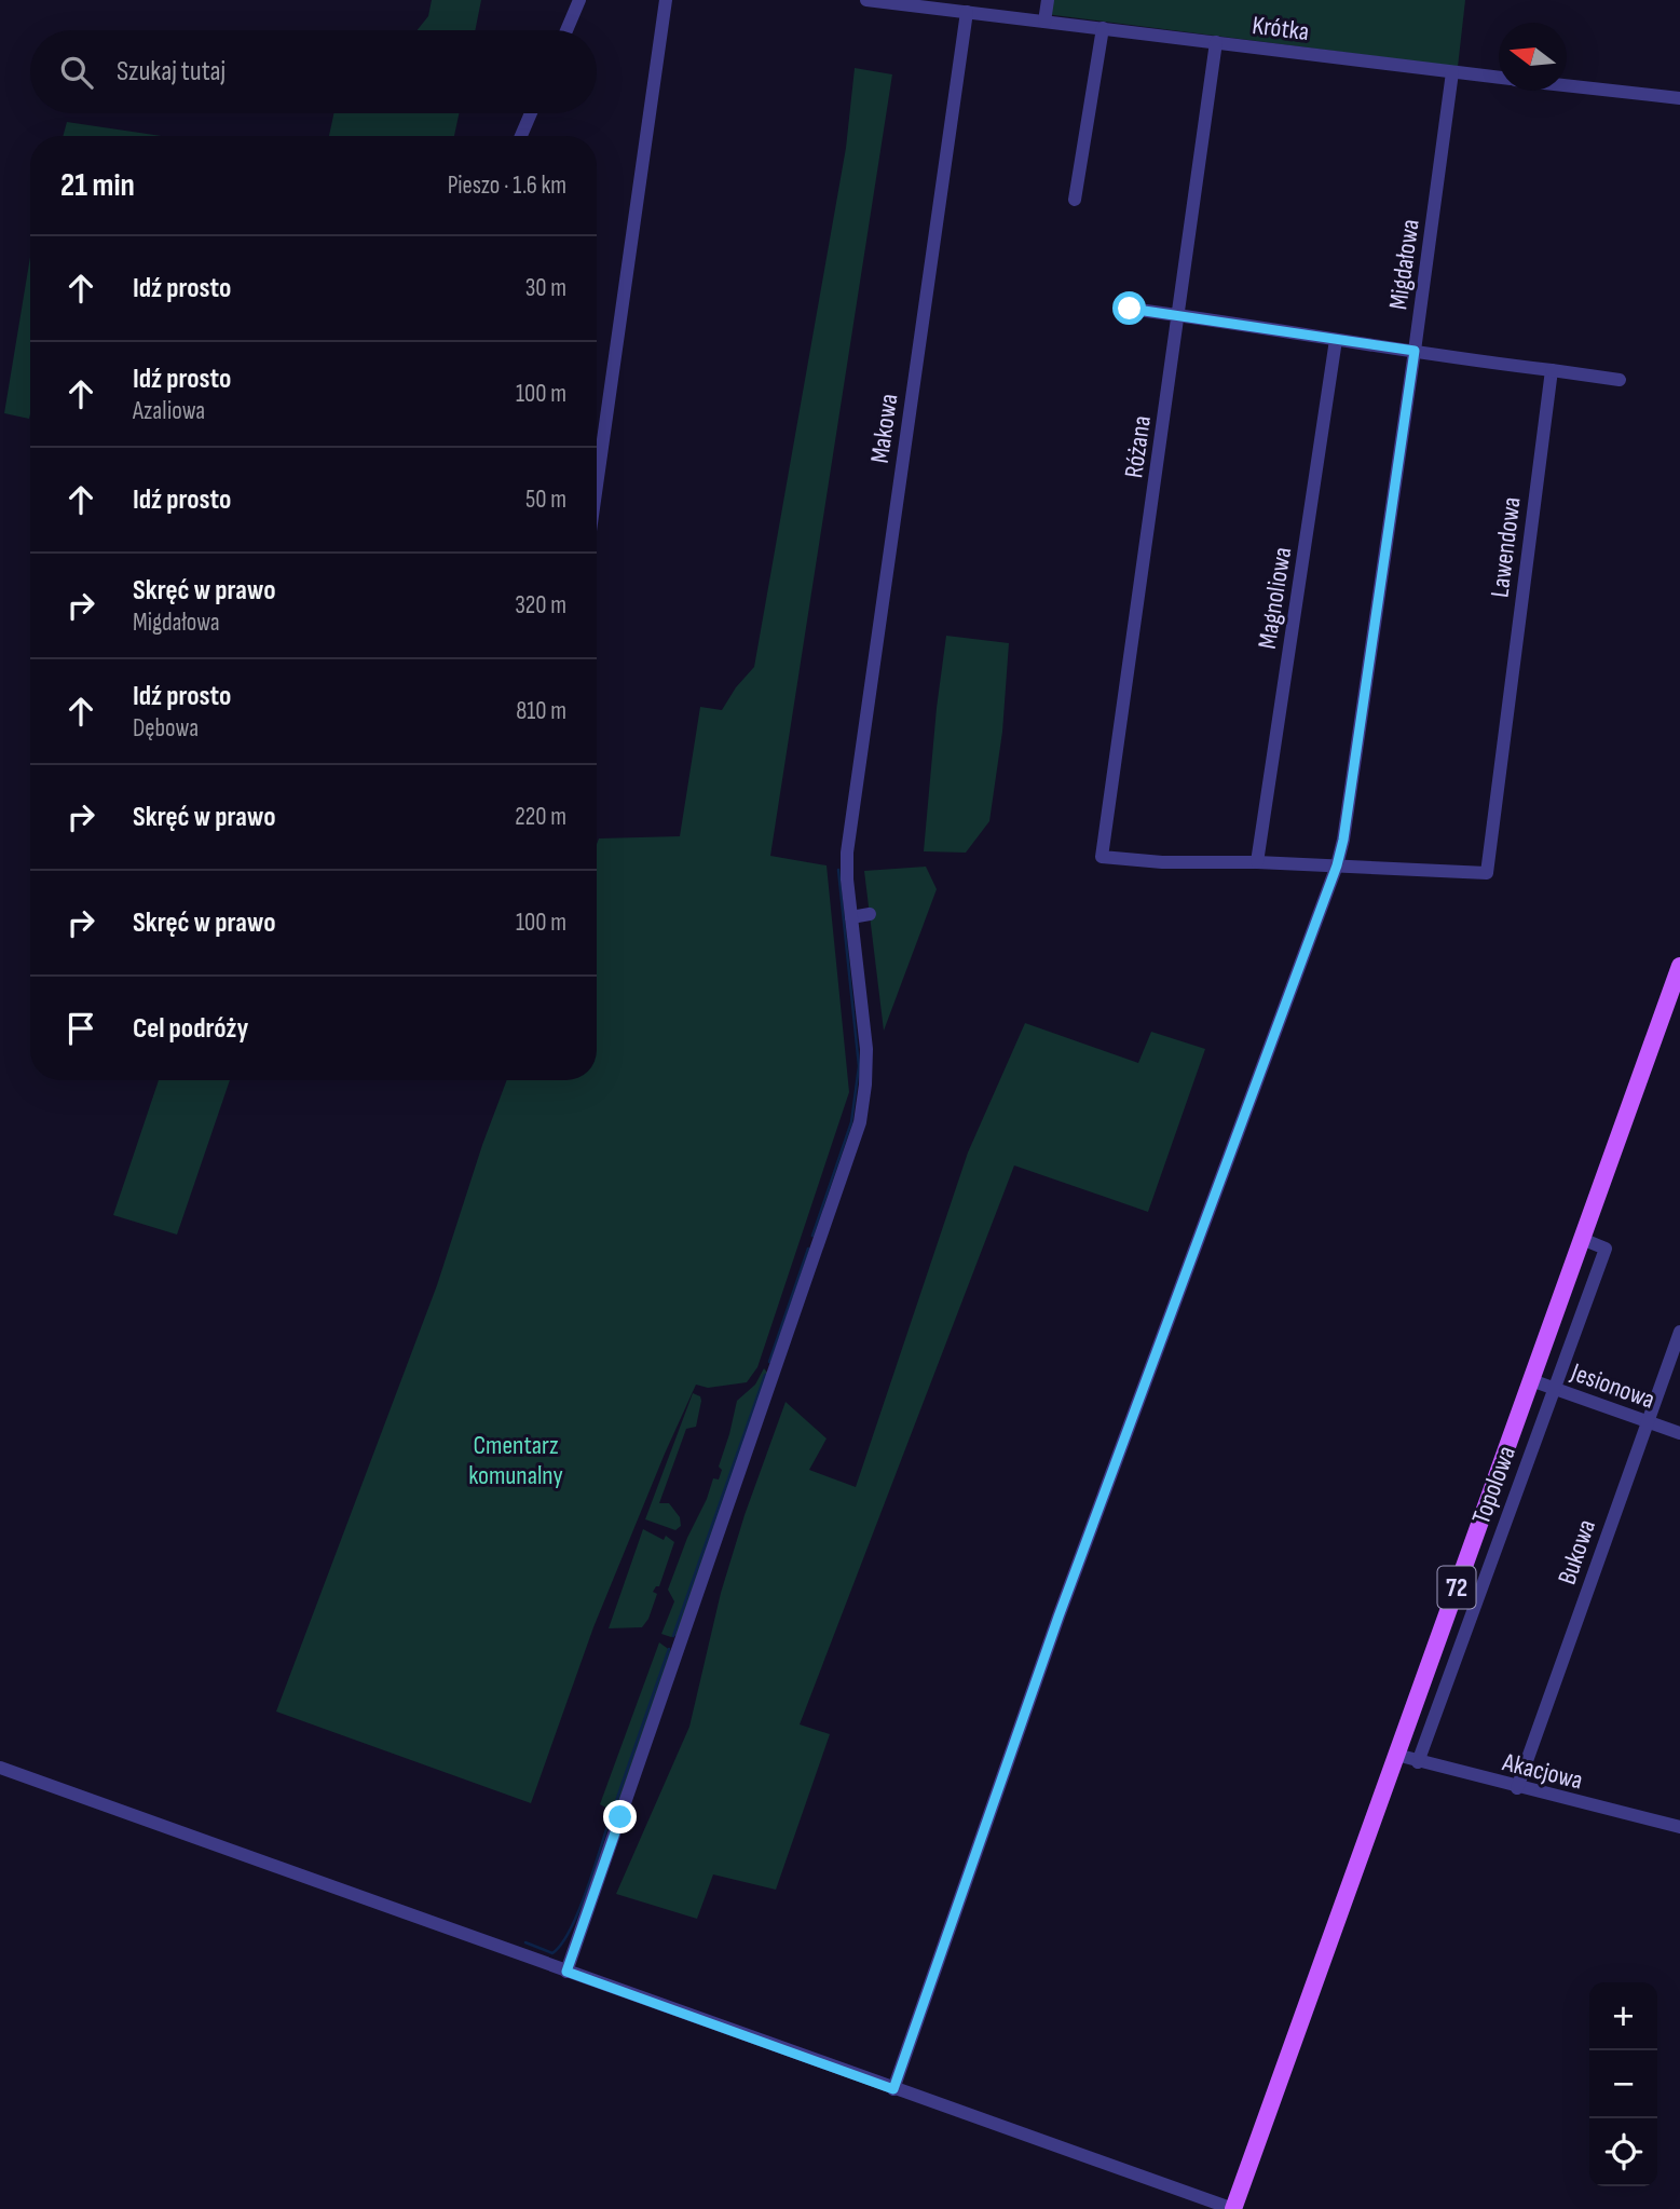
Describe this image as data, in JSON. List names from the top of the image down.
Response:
{
  "streets": {
    "main road": ["72"],
    "street": [
      "Krótka",
      "Migdałowa",
      "Makowa",
      "Różana",
      "Lawendowa",
      "Magnoliowa",
      "Jesionowa",
      "Topolowa",
      "Bukowa",
      "Akacjowa"
    ]
  },
  "crossings": [
    ["Krótka", "Migdałowa"],
    ["Krótka", "Makowa"],
    ["Krótka", "Różana"],
    ["Migdałowa", "Lawendowa"],
    ["Różana", "Magnoliowa"],
    ["Jesionowa", "Topolowa"],
    ["Jesionowa", "Bukowa"],
    ["Jesionowa", "72"],
    ["Topolowa", "72"],
    ["Topolowa", "Akacjowa"],
    ["Bukowa", "Akacjowa"],
    ["72", "Akacjowa"]
  ],
  "parks": ["Cmentarz komunalny"],
  "north": "left",
  "page": {
    "search": "Szukaj tutaj",
    "heading": ["21 min", "Pieszo · 1.6 km"],
    "list": [
      ["Idź prosto", "30 m"],
      ["Idź prosto", "Azaliowa", "100 m"],
      ["Idź prosto", "50 m"],
      ["Skręć w prawo", "Migdałowa", "320 m"],
      ["Idź prosto", "Dębowa", "810 m"],
      ["Skręć w prawo", "220 m"],
      ["Skręć w prawo", "100 m"],
      "Cel podróży"
    ],
    "map_buttons": ["+", "−"]
  }
}
